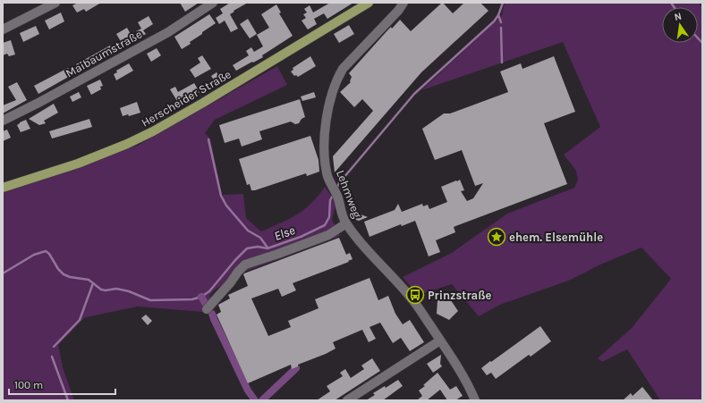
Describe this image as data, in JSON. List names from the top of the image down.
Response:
{
  "streets": {
    "main road": ["Herscheider Straße"],
    "street": ["Maibaumstraße", "Lehmweg"]
  },
  "water": ["Else"],
  "places": {
    "place": ["ehem. Elsemühle"],
    "bus stop": ["Prinzstraße"]
  },
  "scale_bar": "100 m",
  "north": "top"
}
